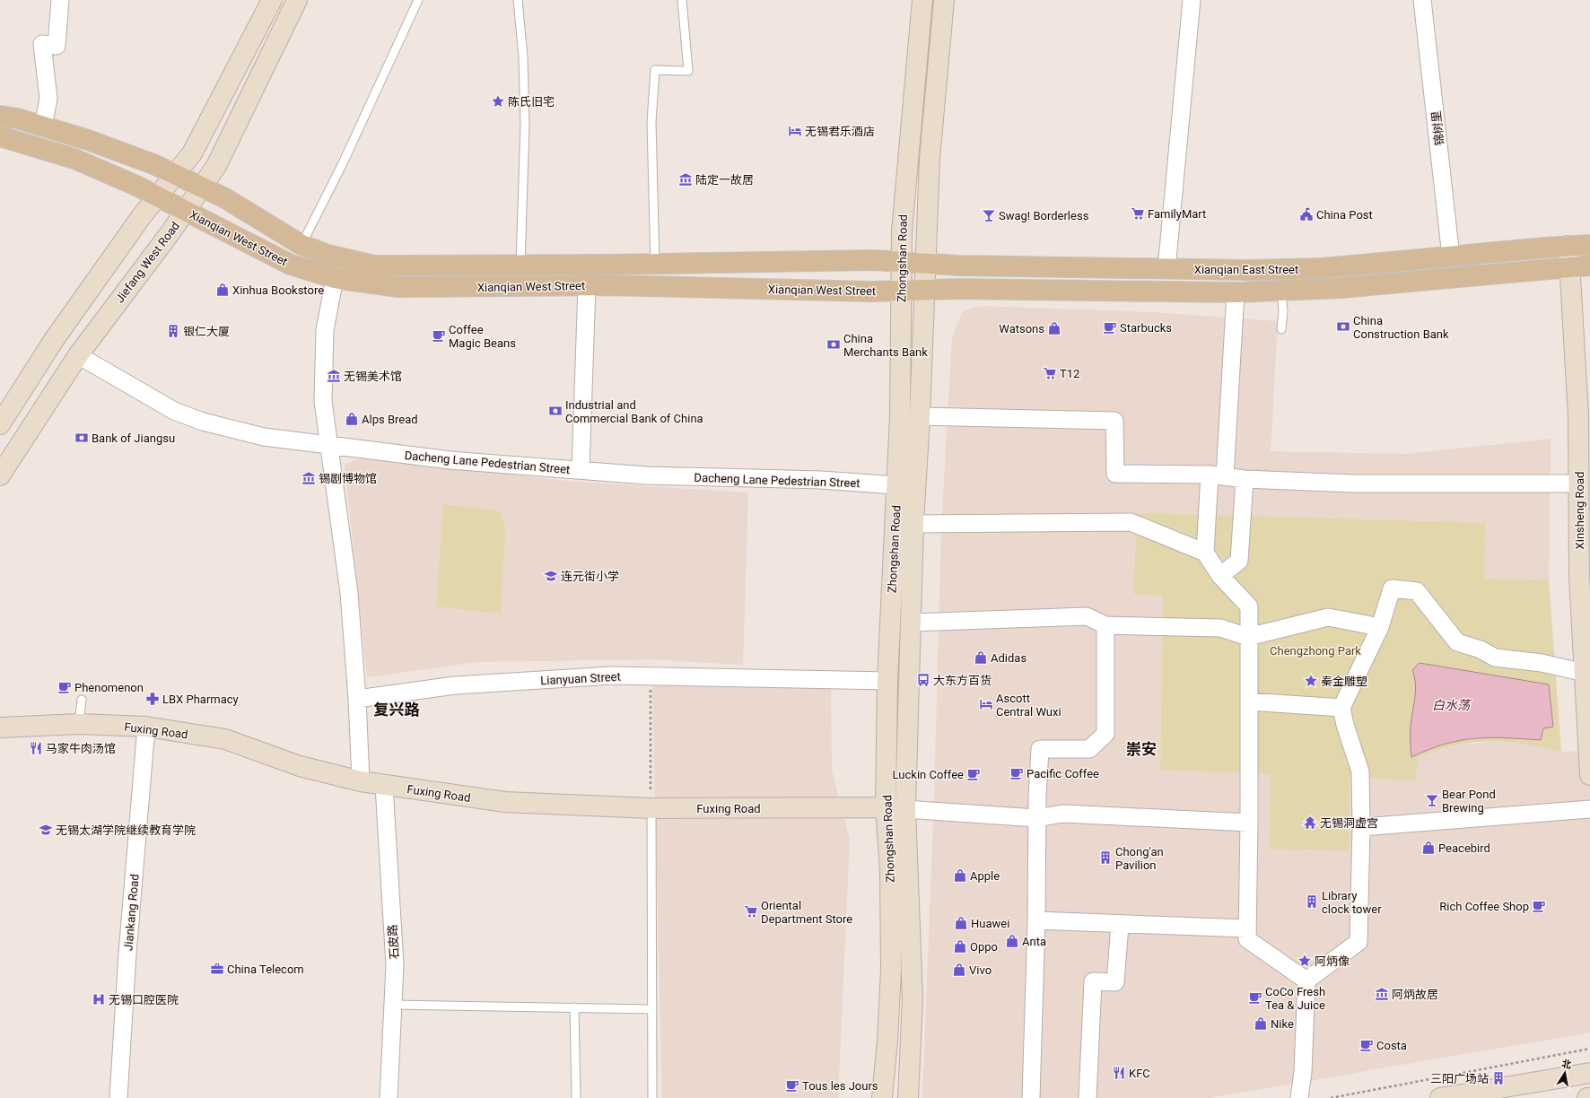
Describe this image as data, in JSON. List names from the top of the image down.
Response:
{
  "streets": {
    "main road": [
      "Xianqian West Street",
      "Zhongshan Road",
      "Jiefang West Road",
      "Xianqian East Street",
      "Xinsheng Road",
      "Fuxing Road"
    ],
    "street": [
      "锦树里",
      "Dacheng Lane Pedestrian Street",
      "Lianyuan Street",
      "Jiankang Road",
      "石皮路"
    ]
  },
  "crossings": [
    ["锦树里", "Xianqian East Street"],
    ["Xianqian West Street", "Zhongshan Road"],
    ["Xianqian West Street", "Jiefang West Road"],
    ["Xianqian West Street", "Xianqian East Street"],
    ["Zhongshan Road", "Xianqian East Street"],
    ["Zhongshan Road", "Dacheng Lane Pedestrian Street"],
    ["Zhongshan Road", "Lianyuan Street"],
    ["Zhongshan Road", "Fuxing Road"],
    ["Jiefang West Road", "Dacheng Lane Pedestrian Street"],
    ["Xianqian East Street", "Xinsheng Road"],
    ["Fuxing Road", "Jiankang Road"],
    ["Fuxing Road", "石皮路"]
  ],
  "districts": ["复兴路", "崇安"],
  "water": ["白水荡"],
  "parks": ["Chengzhong Park"],
  "places": {
    "place": ["陈氏旧宅", "秦金雕塑", "阿炳像"],
    "hotel": ["无锡君乐酒店", "Ascott Central Wuxi"],
    "museum": [
      "陆定一故居",
      "无锡美术馆",
      "锡剧博物馆",
      "阿炳故居"
    ],
    "supermarket": ["FamilyMart", "T12", "Oriental Department Store"],
    "public building": ["China Post"],
    "bar": ["Swag! Borderless", "Bear Pond Brewing"],
    "shop": [
      "Xinhua Bookstore",
      "Watsons",
      "Alps Bread",
      "Adidas",
      "Peacebird",
      "Apple",
      "Huawei",
      "Anta",
      "Oppo",
      "Vivo",
      "Nike"
    ],
    "bank": [
      "China Construction Bank",
      "China Merchants Bank",
      "Industrial and Commercial Bank of China",
      "Bank of Jiangsu"
    ],
    "cafe": [
      "Starbucks",
      "Coffee Magic Beans",
      "Phenomenon",
      "Pacific Coffee",
      "Luckin Coffee",
      "Rich Coffee Shop",
      "CoCo Fresh Tea & Juice",
      "Costa",
      "Tous les Jours"
    ],
    "building": [
      "银仁大厦",
      "Chong'an Pavilion",
      "Library clock tower",
      "三阳广场站"
    ],
    "school or university": ["连元街小学", "无锡太湖学院继续教育学院"],
    "bus stop": ["大东方百货"],
    "pharmacy": ["LBX Pharmacy"],
    "restaurant": ["马家牛肉汤馆", "KFC"],
    "temple": ["无锡洞虚宫"],
    "office": ["China Telecom"],
    "hospital": ["无锡口腔医院"]
  },
  "north": "top"
}
